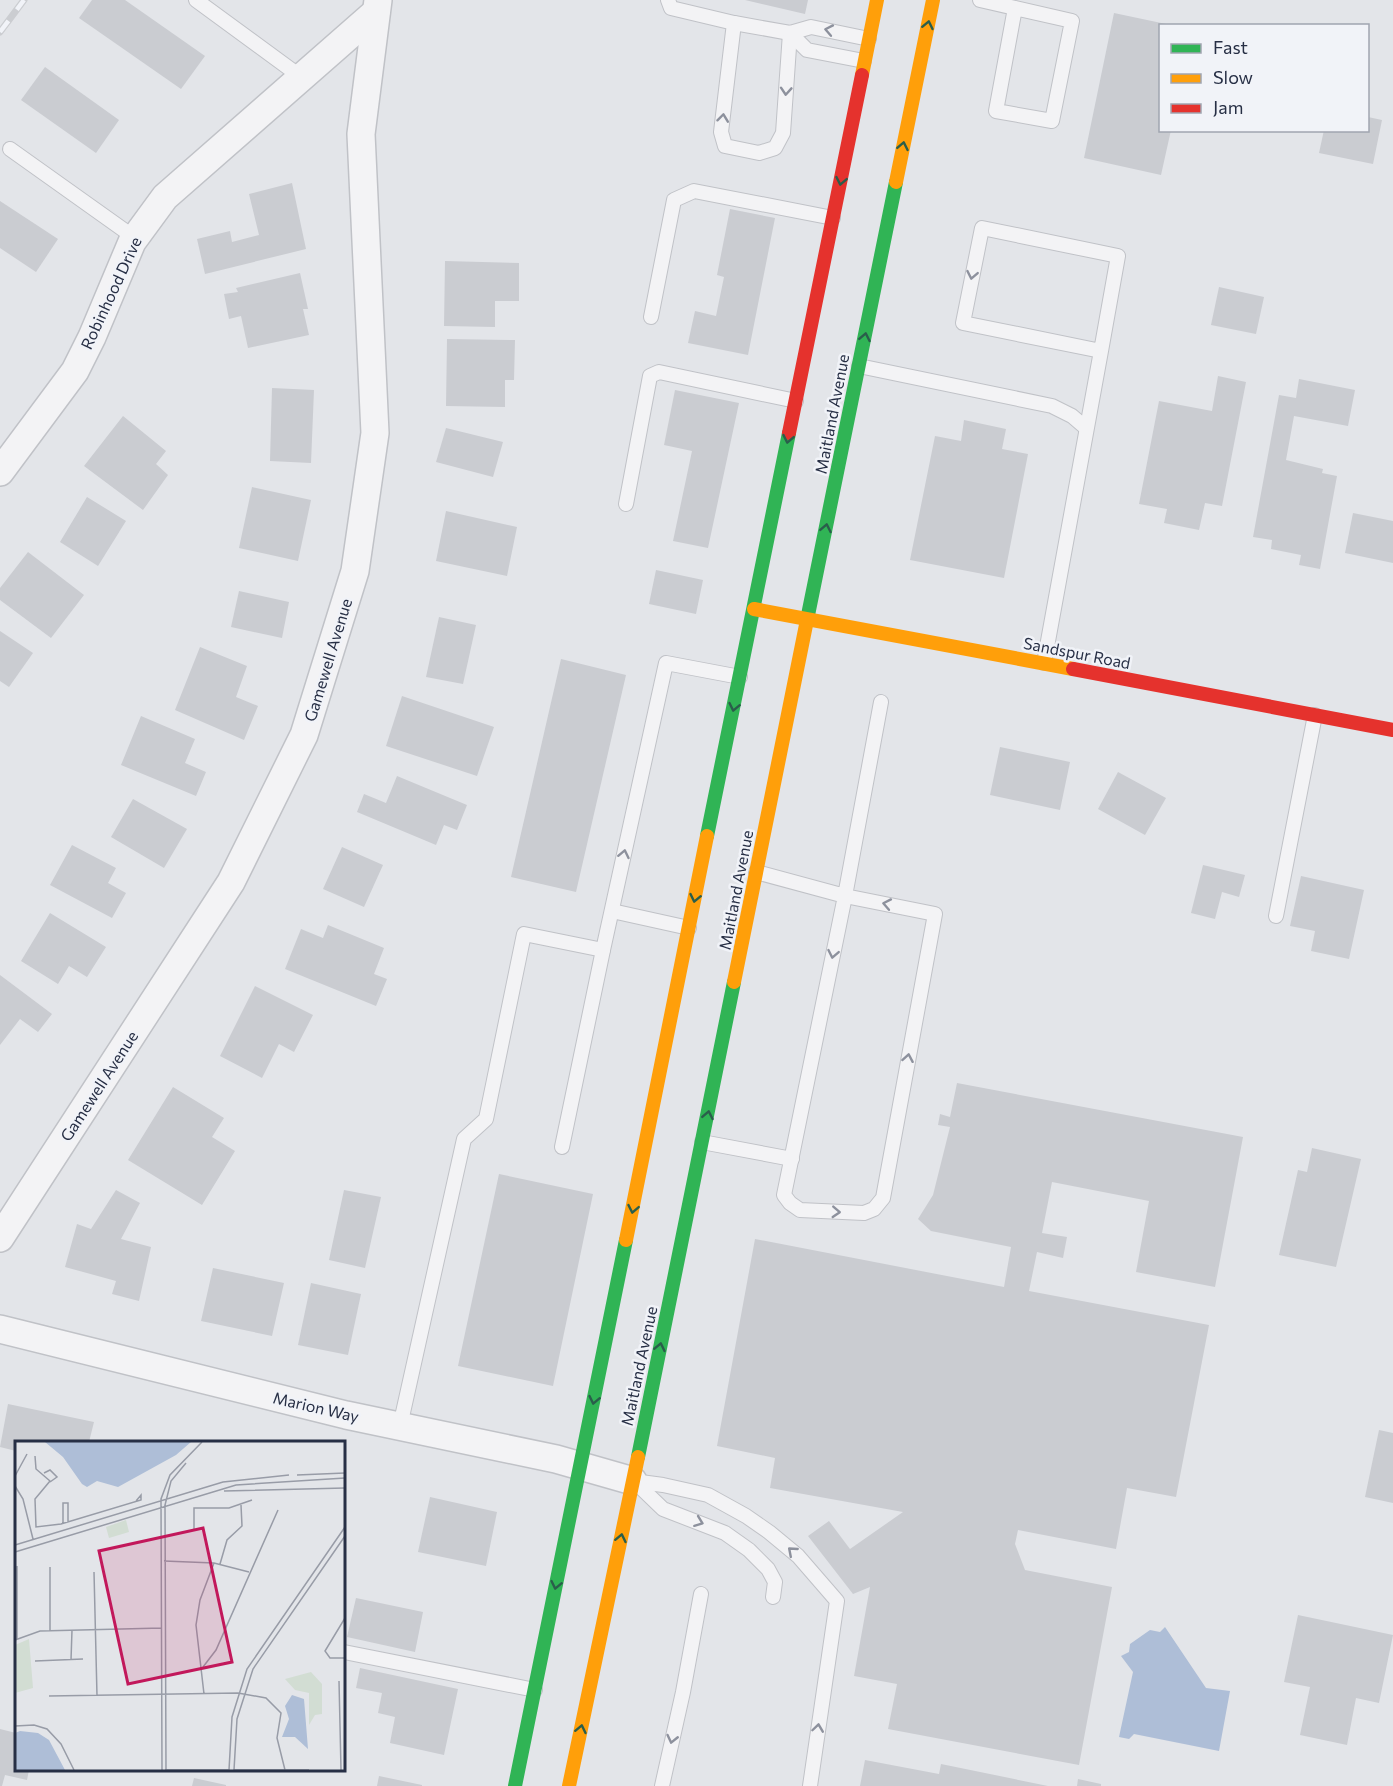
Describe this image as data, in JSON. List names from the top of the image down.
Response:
{
  "streets": {
    "main road": ["Maitland Avenue", "Sandspur Road"],
    "street": ["Robinhood Drive", "Gamewell Avenue", "Marion Way"]
  },
  "crossings": [
    ["Robinhood Drive", "Gamewell Avenue"],
    ["Maitland Avenue", "Sandspur Road"],
    ["Maitland Avenue", "Marion Way"]
  ],
  "legend": ["Fast", "Slow", "Jam"]
}
